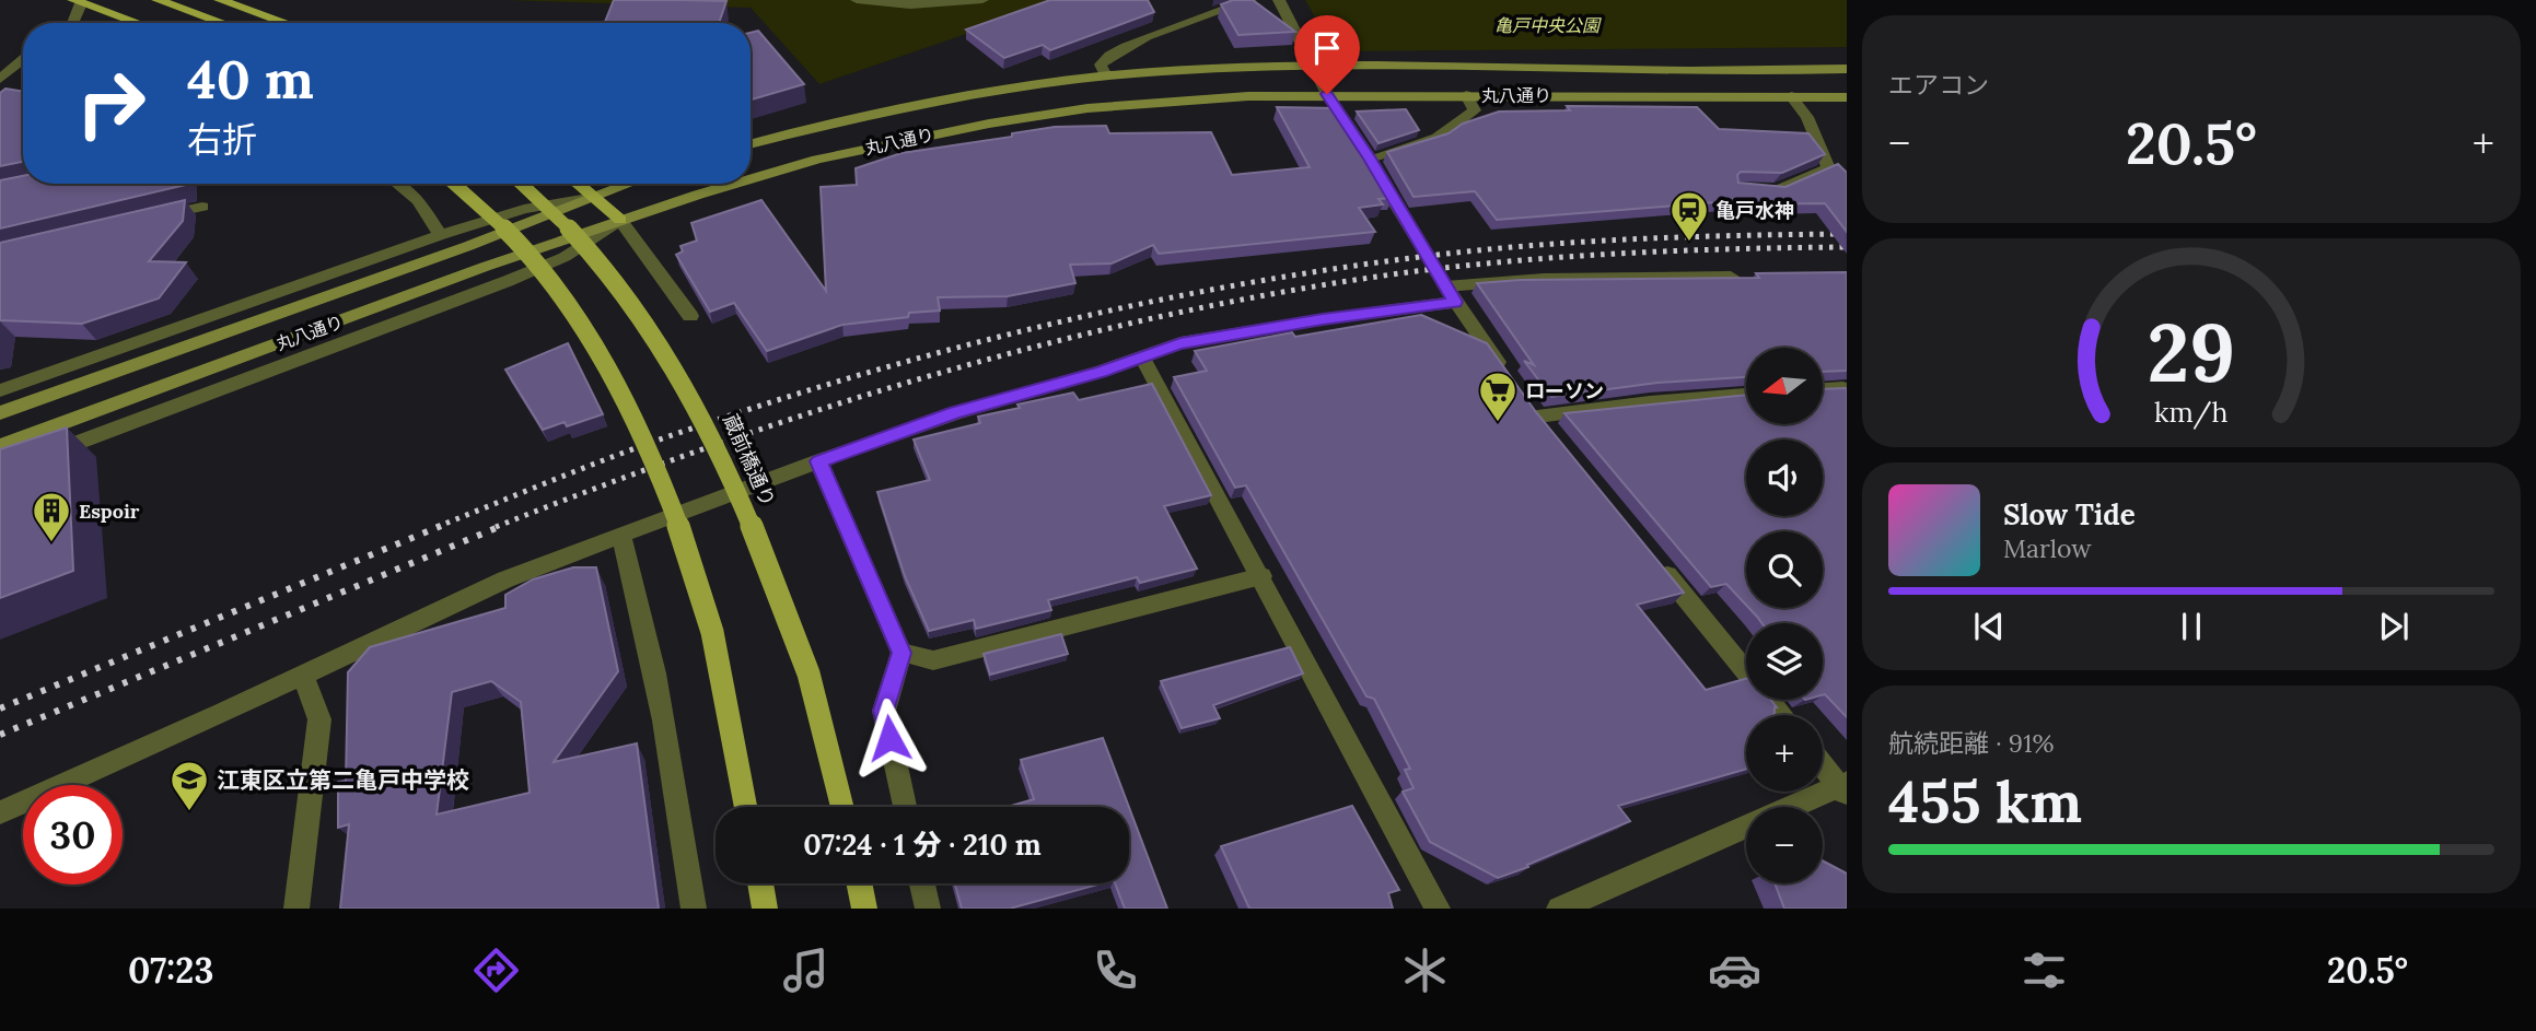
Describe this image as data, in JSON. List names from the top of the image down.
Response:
{
  "streets": {
    "main road": ["丸八通り", "蔵前橋通り"]
  },
  "parks": ["亀戸中央公園"],
  "places": {
    "station": ["亀戸水神"],
    "supermarket": ["ローソン"],
    "building": ["Espoir"],
    "school or university": ["江東区立第二亀戸中学校"]
  },
  "north": "left",
  "page": {
    "tile": [
      "エアコン",
      ["航続距離 · 91%", "455 km"]
    ],
    "turn": ["40 m", "右折"],
    "heat": ["−", "20.5°", "+"],
    "map_buttons": ["+", "−"],
    "song": ["Slow Tide", "Marlow"],
    "limit": "30",
    "trip": "07:24 · 1 分 · 210 m",
    "tabs": ["07:23", "20.5°"],
    "gauge": ["29", "km/h"]
  }
}
